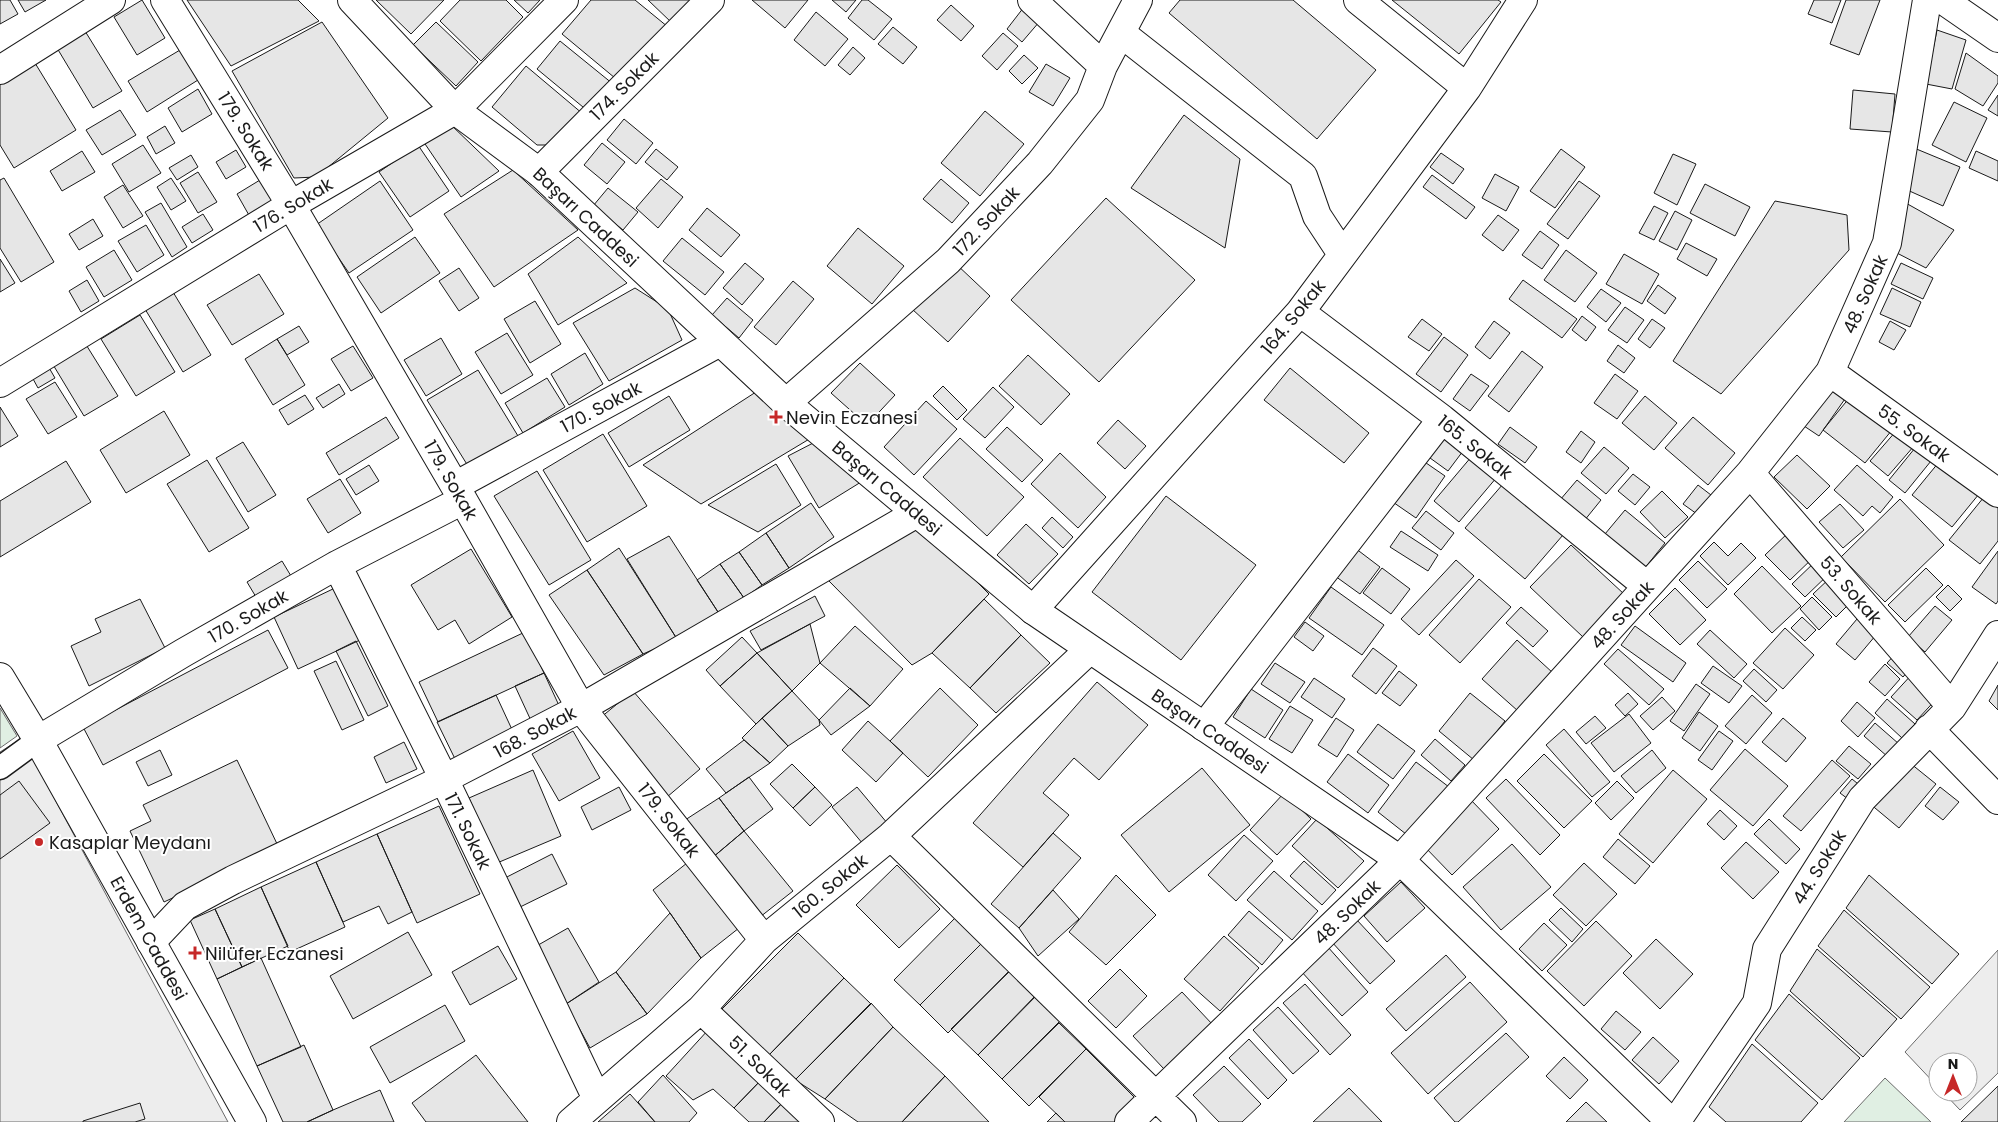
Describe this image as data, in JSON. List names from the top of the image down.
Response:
{
  "streets": {
    "street": [
      "174. Sokak",
      "179. Sokak",
      "176. Sokak",
      "Başarı Caddesi",
      "172. Sokak",
      "48. Sokak",
      "164. Sokak",
      "170. Sokak",
      "55. Sokak",
      "165. Sokak",
      "53. Sokak",
      "168. Sokak",
      "171. Sokak",
      "44. Sokak",
      "160. Sokak",
      "Erdem Caddesi",
      "51. Sokak"
    ]
  },
  "crossings": [
    ["174. Sokak", "Başarı Caddesi"],
    ["179. Sokak", "176. Sokak"],
    ["179. Sokak", "170. Sokak"],
    ["179. Sokak", "168. Sokak"],
    ["179. Sokak", "160. Sokak"],
    ["176. Sokak", "Başarı Caddesi"],
    ["Başarı Caddesi", "172. Sokak"],
    ["Başarı Caddesi", "48. Sokak"],
    ["Başarı Caddesi", "164. Sokak"],
    ["Başarı Caddesi", "170. Sokak"],
    ["Başarı Caddesi", "168. Sokak"],
    ["Başarı Caddesi", "160. Sokak"],
    ["48. Sokak", "55. Sokak"],
    ["48. Sokak", "165. Sokak"],
    ["48. Sokak", "53. Sokak"],
    ["164. Sokak", "165. Sokak"],
    ["170. Sokak", "171. Sokak"],
    ["170. Sokak", "Erdem Caddesi"],
    ["53. Sokak", "44. Sokak"],
    ["168. Sokak", "171. Sokak"],
    ["168. Sokak", "Erdem Caddesi"],
    ["171. Sokak", "160. Sokak"],
    ["160. Sokak", "51. Sokak"]
  ],
  "places": {
    "health": ["Nevin Eczanesi", "Nilüfer Eczanesi"],
    "other": ["Kasaplar Meydanı"]
  },
  "north": "top"
}
